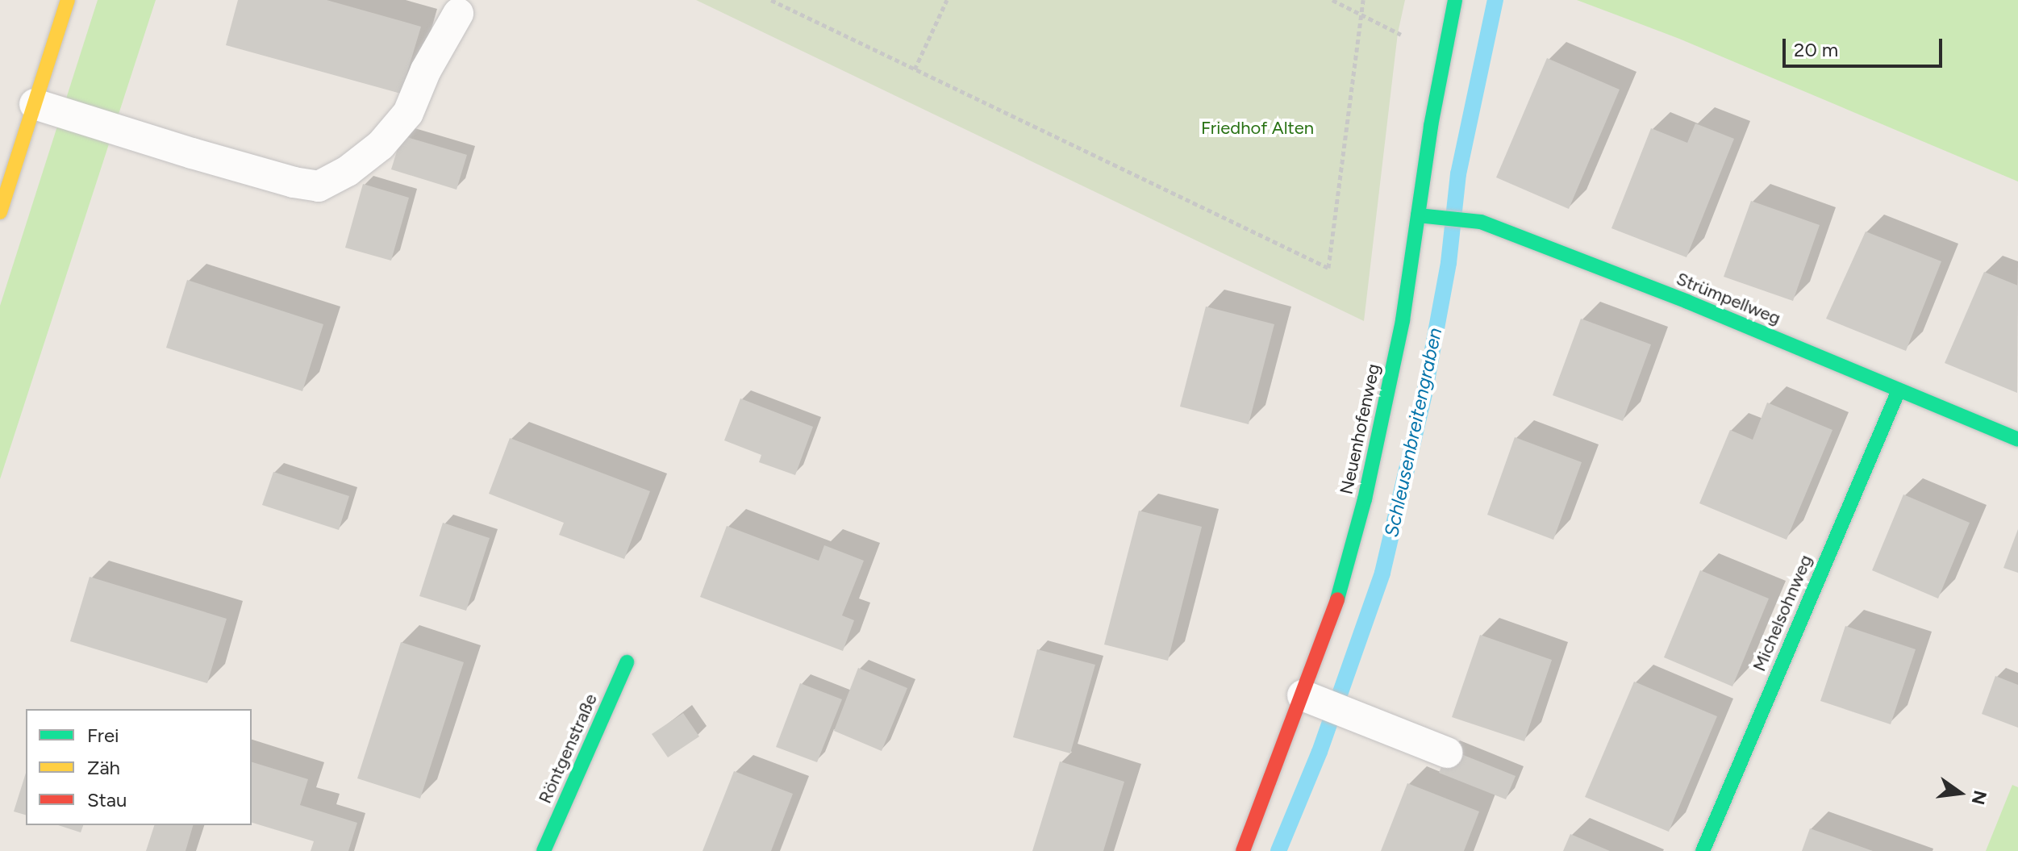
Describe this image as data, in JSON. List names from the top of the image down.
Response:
{
  "streets": {
    "street": [
      "Strümpellweg",
      "Neuenhofenweg",
      "Michelsohnweg",
      "Röntgenstraße"
    ]
  },
  "crossings": [
    ["Strümpellweg", "Neuenhofenweg"],
    ["Strümpellweg", "Michelsohnweg"]
  ],
  "water": ["Schleusenbreitengraben"],
  "parks": ["Friedhof Alten"],
  "legend": ["Frei", "Zäh", "Stau"],
  "scale_bar": "20 m",
  "north": "right"
}
